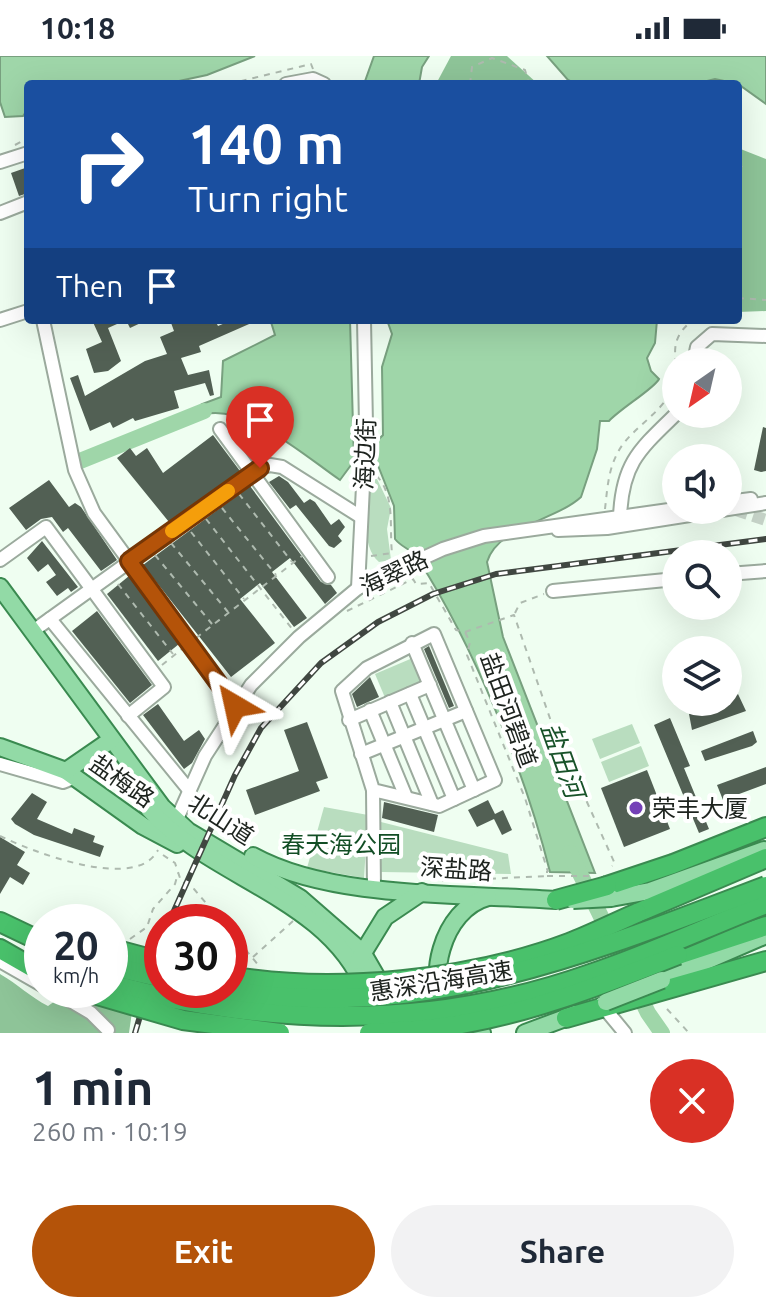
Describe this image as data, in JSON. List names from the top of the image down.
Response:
{
  "streets": {
    "highway": ["惠深沿海高速"],
    "main road": ["盐梅路", "北山道", "深盐路"],
    "street": ["海边街", "海翠路"],
    "path": ["盐田河碧道"]
  },
  "crossings": [
    ["海边街", "海翠路"],
    ["海翠路", "北山道"],
    ["海翠路", "深盐路"],
    ["盐梅路", "北山道"],
    ["北山道", "深盐路"]
  ],
  "water": ["盐田河"],
  "parks": ["春天海公园"],
  "places": ["荣丰大厦"],
  "north": "bottom left",
  "page": {
    "status": "10:18",
    "turn": ["140 m", "Turn right"],
    "then": "Then",
    "speed": "20 km/h",
    "limit": "30",
    "heading": ["1 min", "260 m · 10:19"],
    "buttons": ["Exit", "Share"]
  }
}
